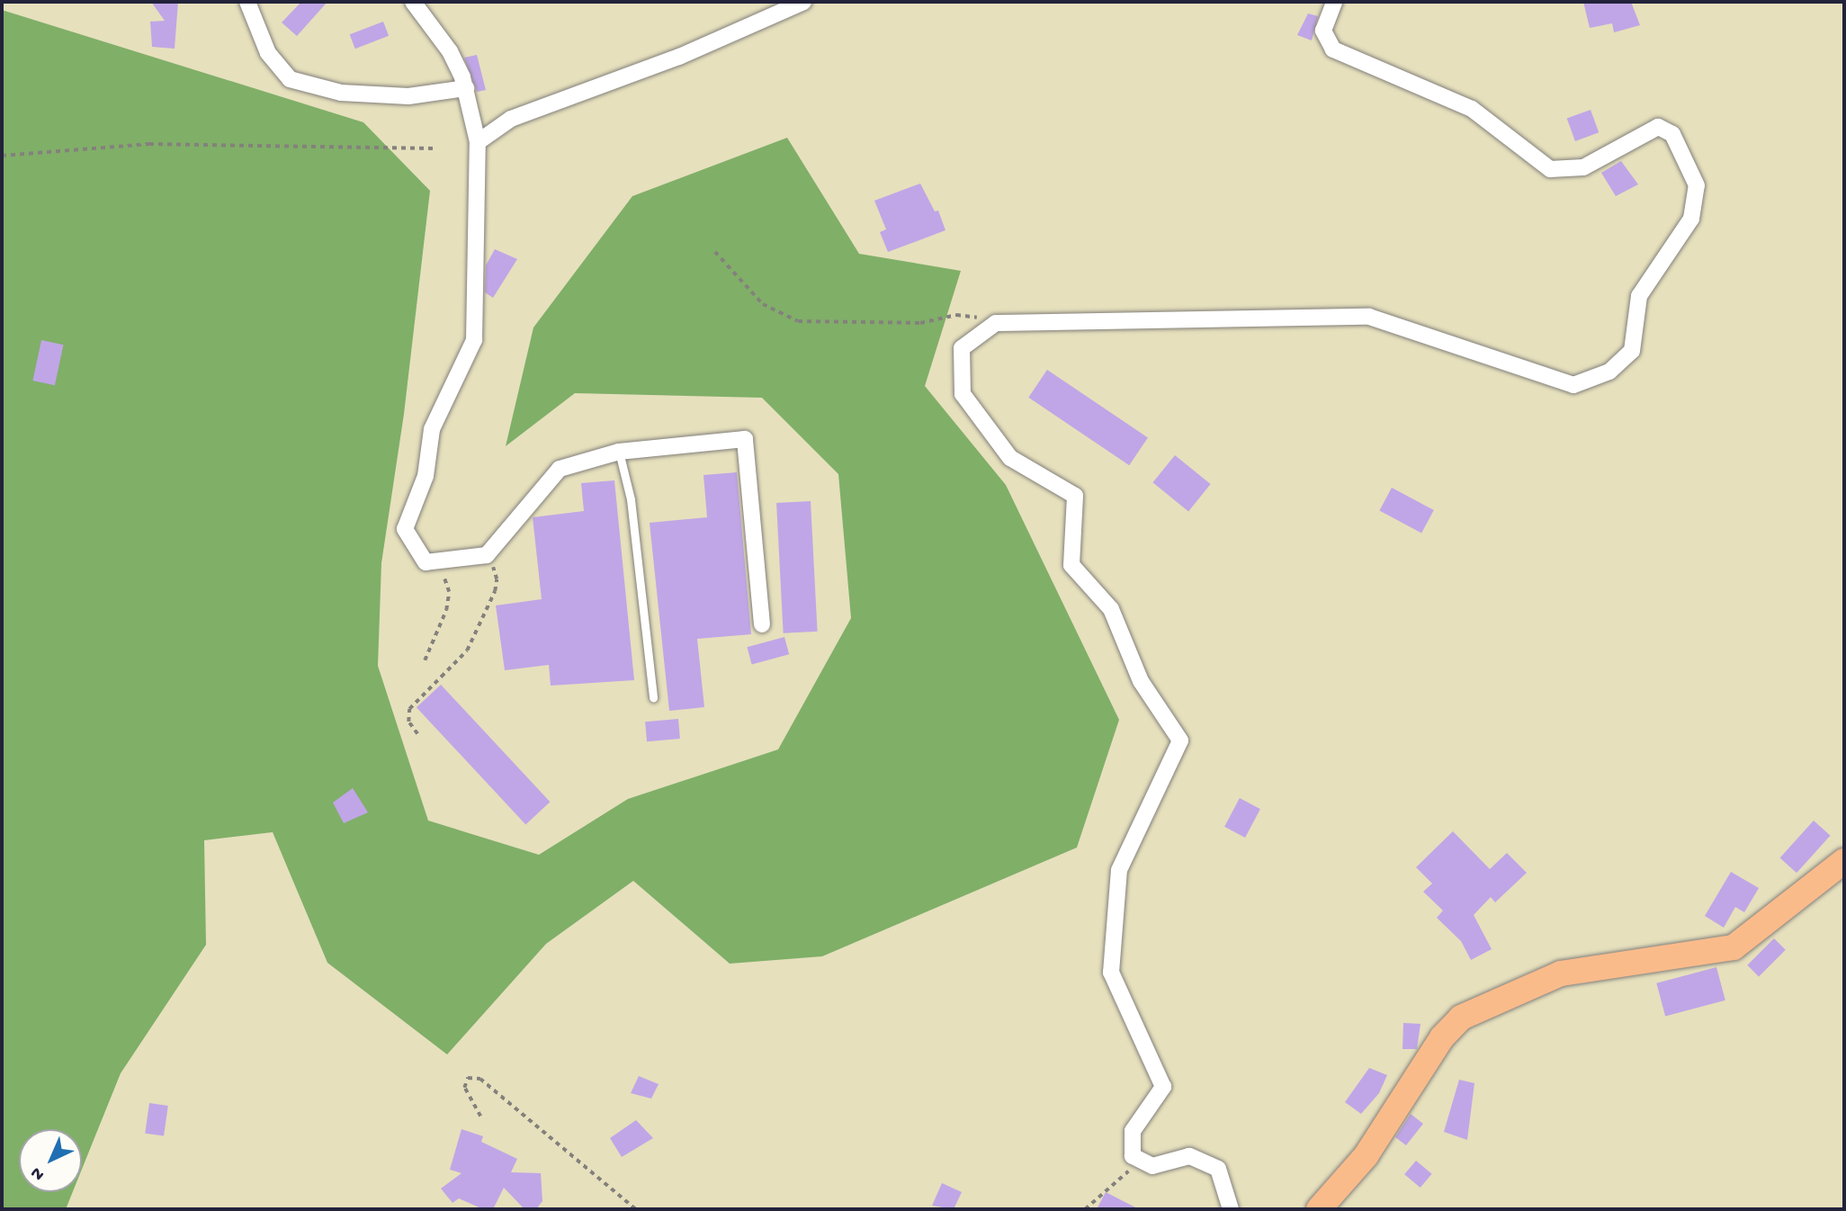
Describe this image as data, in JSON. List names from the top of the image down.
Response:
{
  "north": "bottom left"
}
